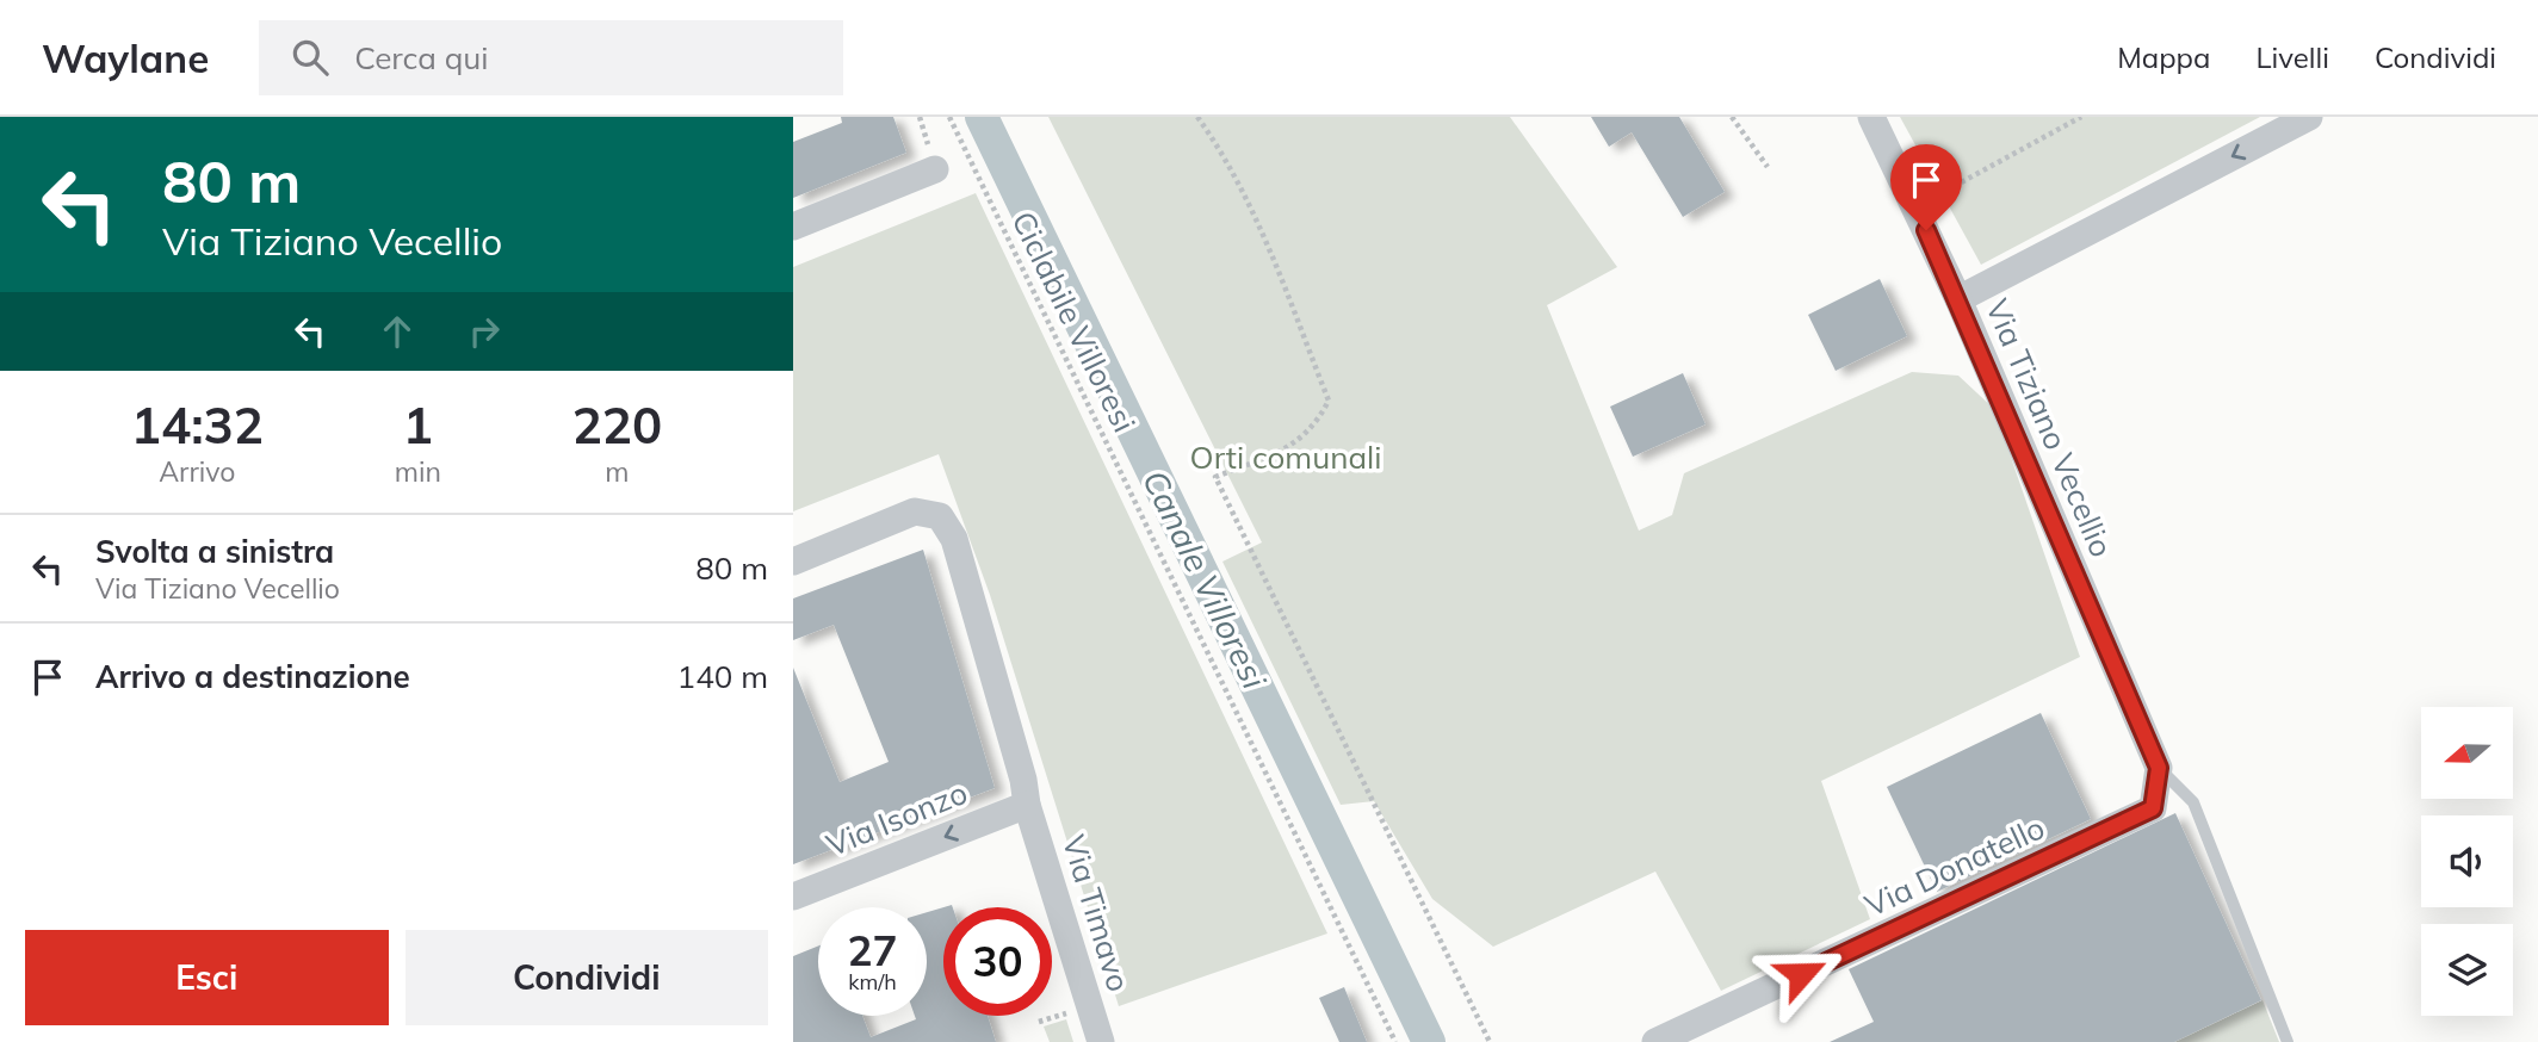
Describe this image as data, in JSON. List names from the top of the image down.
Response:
{
  "streets": {
    "street": [
      "Via Tiziano Vecellio",
      "Via Isonzo",
      "Via Donatello",
      "Via Timavo"
    ],
    "path": ["Ciclabile Villoresi"]
  },
  "crossings": [
    ["Via Tiziano Vecellio", "Via Donatello"],
    ["Via Isonzo", "Via Timavo"]
  ],
  "one_way": ["Via Isonzo"],
  "water": ["Canale Villoresi"],
  "parks": ["Orti comunali"],
  "north": "left",
  "page": {
    "header": "Waylane",
    "search": "Cerca qui",
    "nav": ["Mappa", "Livelli", "Condividi"],
    "turn": ["80 m", "Via Tiziano Vecellio"],
    "eta": [
      "14:32",
      "Arrivo",
      "1",
      "min",
      "220",
      "m"
    ],
    "list": [
      {
        "name": "Svolta a sinistra",
        "note": "Via Tiziano Vecellio",
        "value": "80 m"
      },
      {
        "name": "Arrivo a destinazione",
        "value": "140 m"
      }
    ],
    "speed": "27 km/h",
    "limit": "30",
    "buttons": ["Esci", "Condividi"]
  }
}
